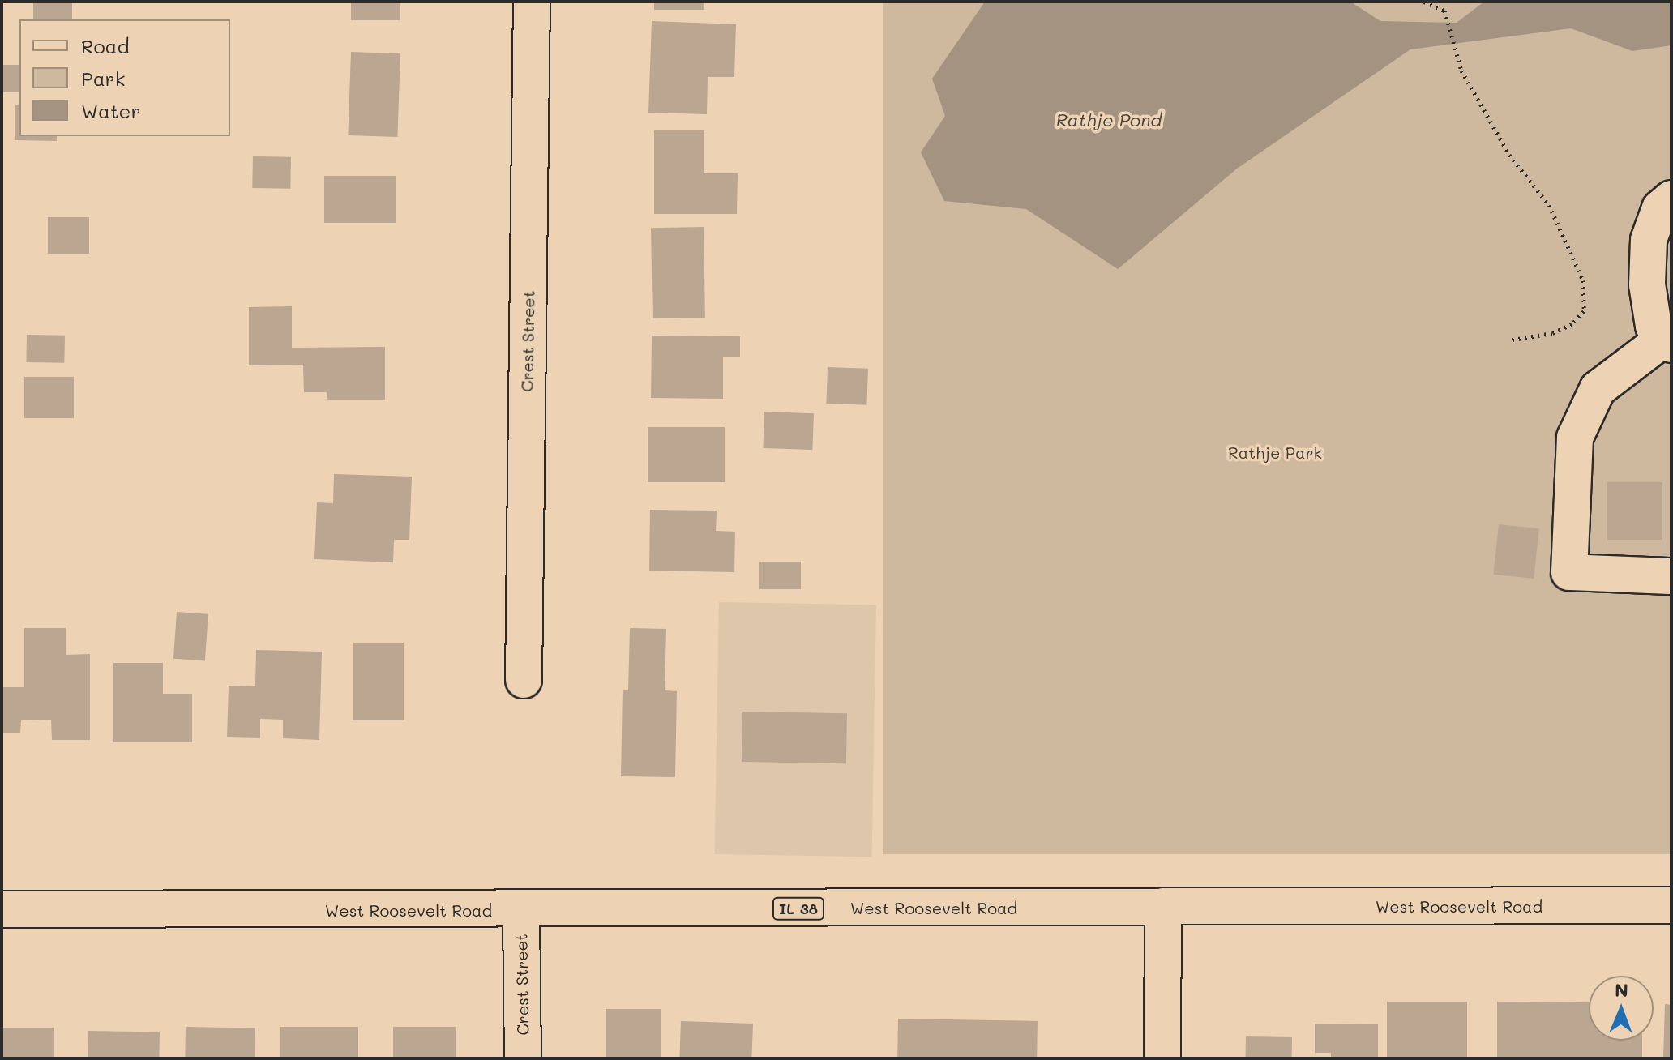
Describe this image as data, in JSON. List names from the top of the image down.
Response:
{
  "streets": {
    "main road": ["Crest Street", "West Roosevelt Road", "IL 38"]
  },
  "crossings": [
    ["Crest Street", "West Roosevelt Road"]
  ],
  "water": ["Rathje Pond"],
  "parks": ["Rathje Park"],
  "legend": ["Road", "Park", "Water"],
  "north": "top"
}
